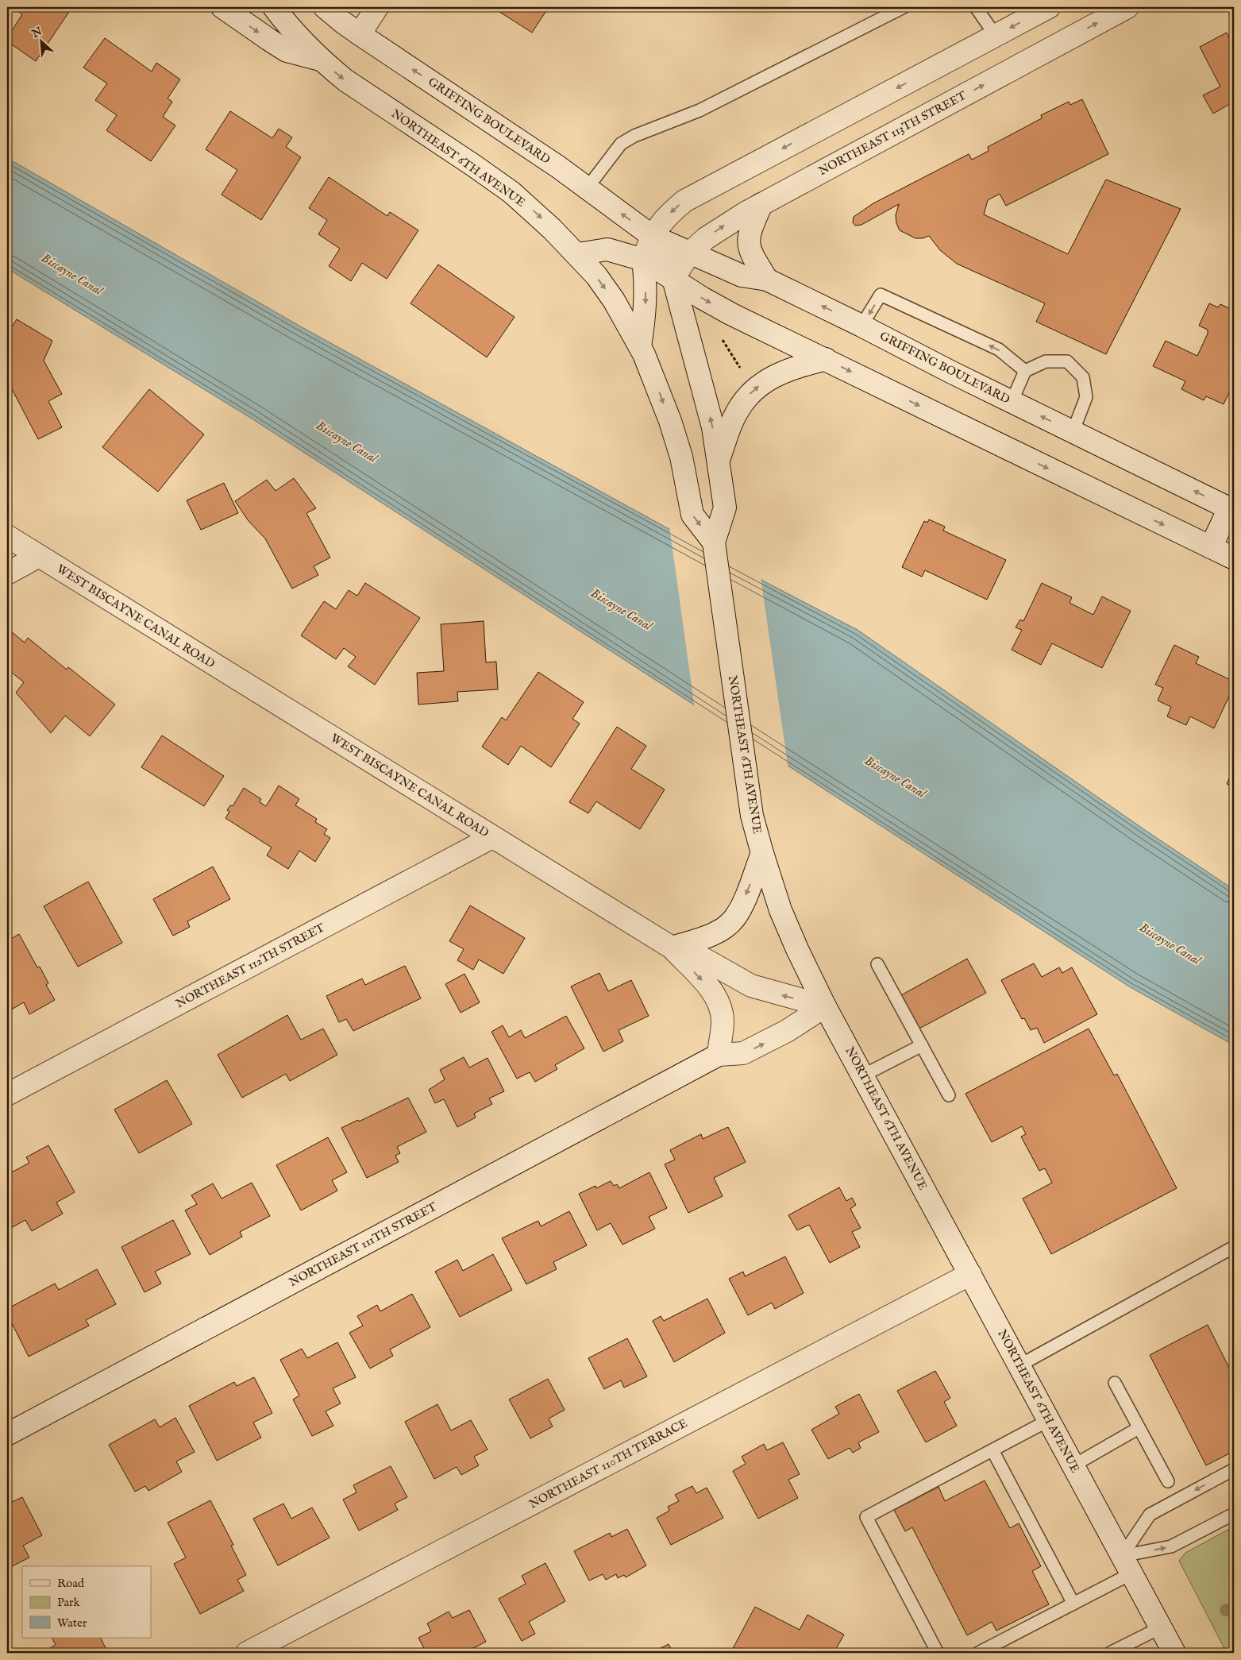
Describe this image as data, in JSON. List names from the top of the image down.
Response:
{
  "streets": {
    "street": [
      "GRIFFING BOULEVARD",
      "NORTHEAST 113TH STREET",
      "NORTHEAST 6TH AVENUE",
      "WEST BISCAYNE CANAL ROAD",
      "NORTHEAST 112TH STREET",
      "NORTHEAST 111TH STREET",
      "NORTHEAST 110TH TERRACE"
    ]
  },
  "crossings": [
    ["GRIFFING BOULEVARD", "NORTHEAST 113TH STREET"],
    ["GRIFFING BOULEVARD", "NORTHEAST 6TH AVENUE"],
    ["NORTHEAST 113TH STREET", "NORTHEAST 6TH AVENUE"],
    ["NORTHEAST 6TH AVENUE", "WEST BISCAYNE CANAL ROAD"],
    ["NORTHEAST 6TH AVENUE", "NORTHEAST 110TH TERRACE"],
    ["WEST BISCAYNE CANAL ROAD", "NORTHEAST 112TH STREET"]
  ],
  "water": ["Biscayne Canal"],
  "legend": ["Road", "Park", "Water"],
  "north": "top left"
}
